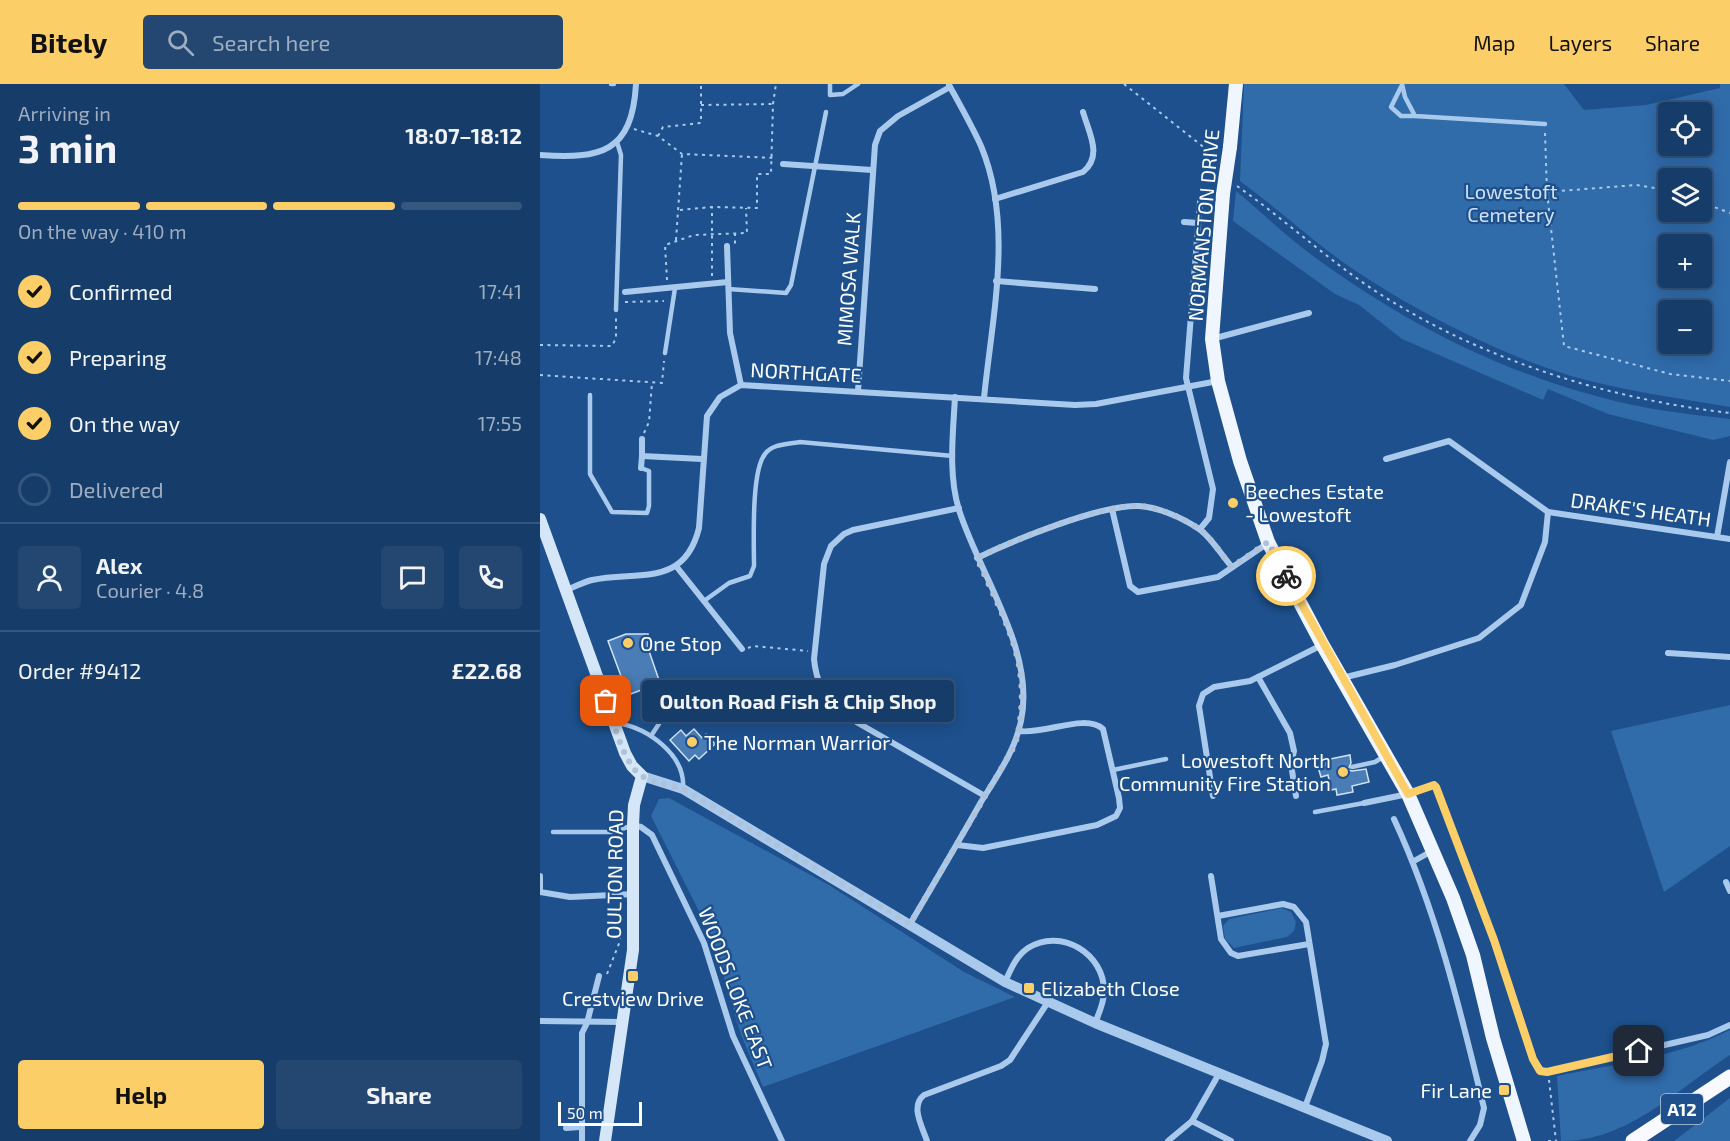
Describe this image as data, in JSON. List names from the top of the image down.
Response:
{
  "streets": {
    "highway": ["A12"],
    "main road": ["NORMANSTON DRIVE", "OULTON ROAD"],
    "street": [
      "MIMOSA WALK",
      "NORTHGATE",
      "DRAKE'S HEATH",
      "WOODS LOKE EAST"
    ]
  },
  "crossings": [
    ["NORMANSTON DRIVE", "NORTHGATE"],
    ["MIMOSA WALK", "NORTHGATE"],
    ["OULTON ROAD", "WOODS LOKE EAST"]
  ],
  "parks": ["Lowestoft Cemetery"],
  "places": {
    "other": [
      "Beeches Estate - Lowestoft",
      "One Stop",
      "Oulton Road Fish & Chip Shop",
      "The Norman Warrior",
      "Lowestoft North Community Fire Station"
    ],
    "transit": ["Crestview Drive", "Elizabeth Close", "Fir Lane"]
  },
  "scale_bar": "50 m",
  "page": {
    "header": "Bitely",
    "search": "Search here",
    "nav": ["Map", "Layers", "Share"],
    "heading": ["3 min", "Arriving in", "18:07–18:12"],
    "panel": [
      "Alex",
      "Courier · 4.8",
      "Order #9412",
      "£22.68"
    ],
    "map_buttons": ["+", "−"],
    "bar": "On the way · 410 m",
    "list": [
      ["Confirmed", "17:41"],
      ["Preparing", "17:48"],
      ["On the way", "17:55"],
      "Delivered"
    ],
    "bubble": "Oulton Road Fish & Chip Shop",
    "buttons": ["Help", "Share"],
    "scale": "50 m"
  }
}
